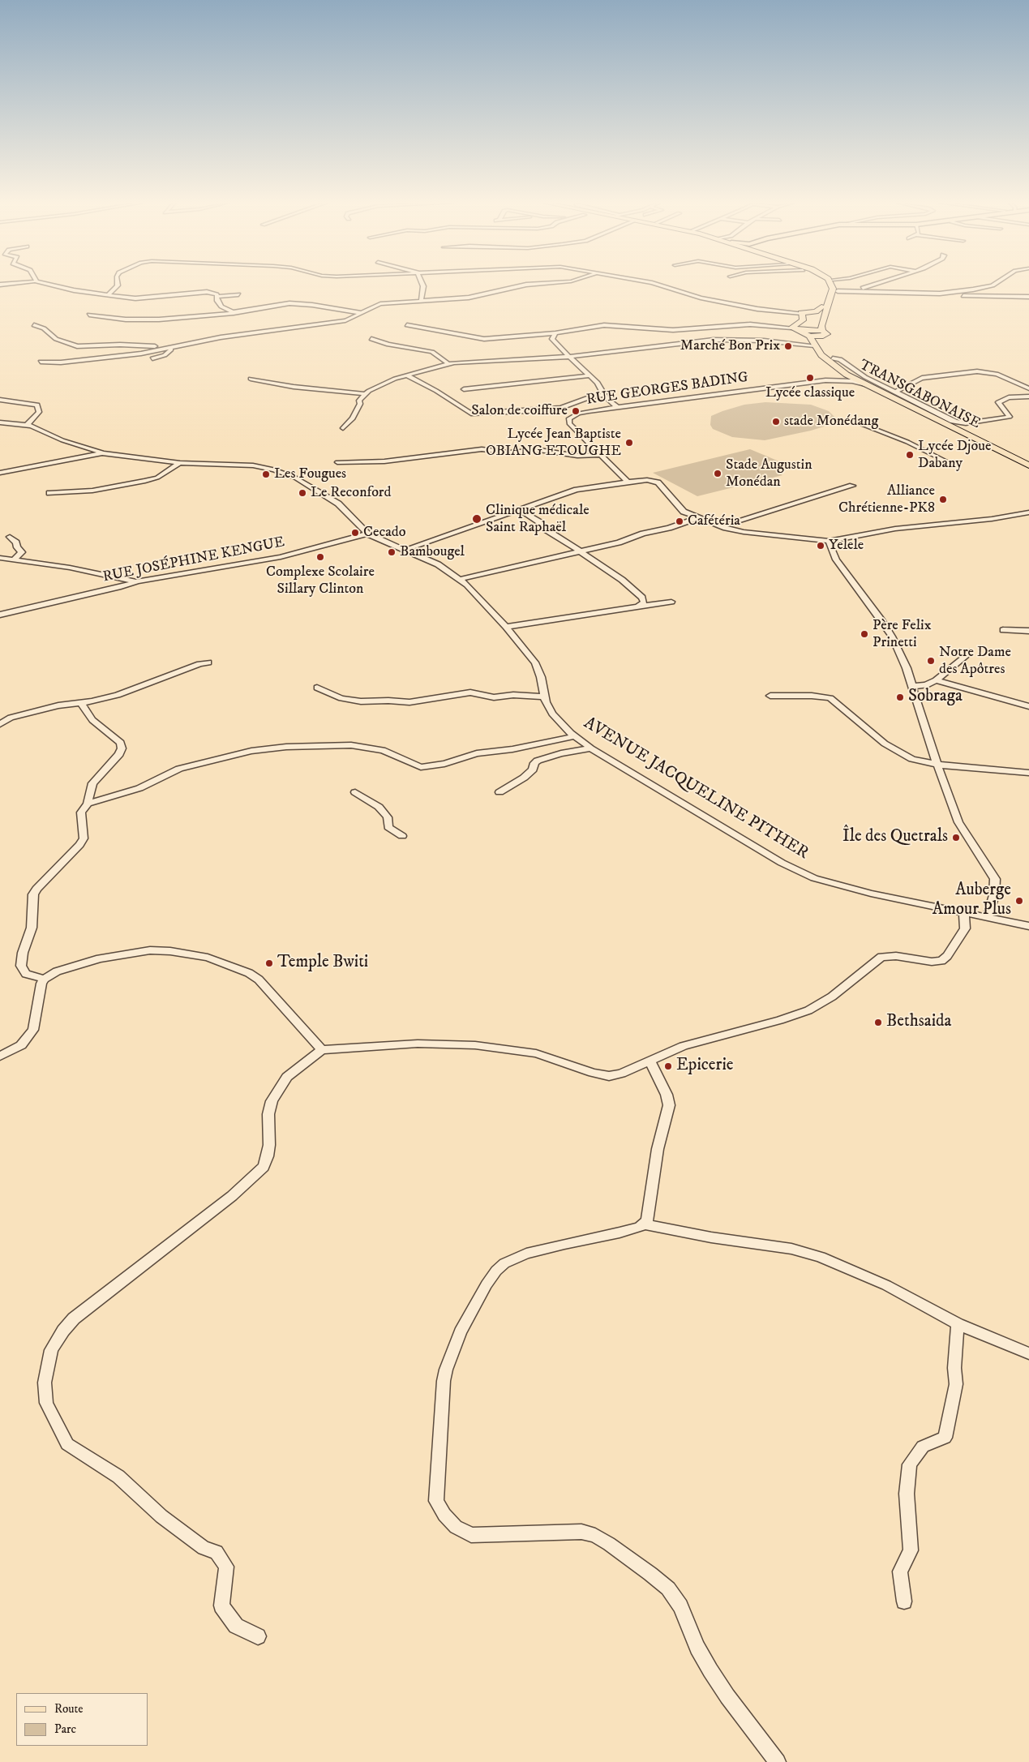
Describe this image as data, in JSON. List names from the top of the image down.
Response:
{
  "streets": {
    "highway": ["TRANSGABONAISE"],
    "street": ["RUE GEORGES BADING", "RUE JOSÉPHINE KENGUE", "AVENUE JACQUELINE PITHER"]
  },
  "crossings": [
    ["RUE GEORGES BADING", "TRANSGABONAISE"],
    ["RUE JOSÉPHINE KENGUE", "AVENUE JACQUELINE PITHER"]
  ],
  "places": [
    "Marché Bon Prix",
    "Lycée classique",
    "Salon de coiffure",
    "stade Monédang",
    "Lycée Jean Baptiste OBIANG ETOUGHE",
    "Lycée Djoue Dabany",
    "Stade Augustin Monédan",
    "Les Fougues",
    "Le Reconford",
    "Alliance Chrétienne-PK8",
    "Clinique médicale Saint Raphaël",
    "Cafétéria",
    "Cecado",
    "Yelele",
    "Bambougel",
    "Complexe Scolaire Sillary Clinton",
    "Père Felix Prinetti",
    "Notre Dame des Apôtres",
    "Sobraga",
    "Île des Quetrals",
    "Auberge Amour Plus",
    "Temple Bwiti",
    "Bethsaida",
    "Epicerie"
  ],
  "legend": ["Route", "Parc"]
}
